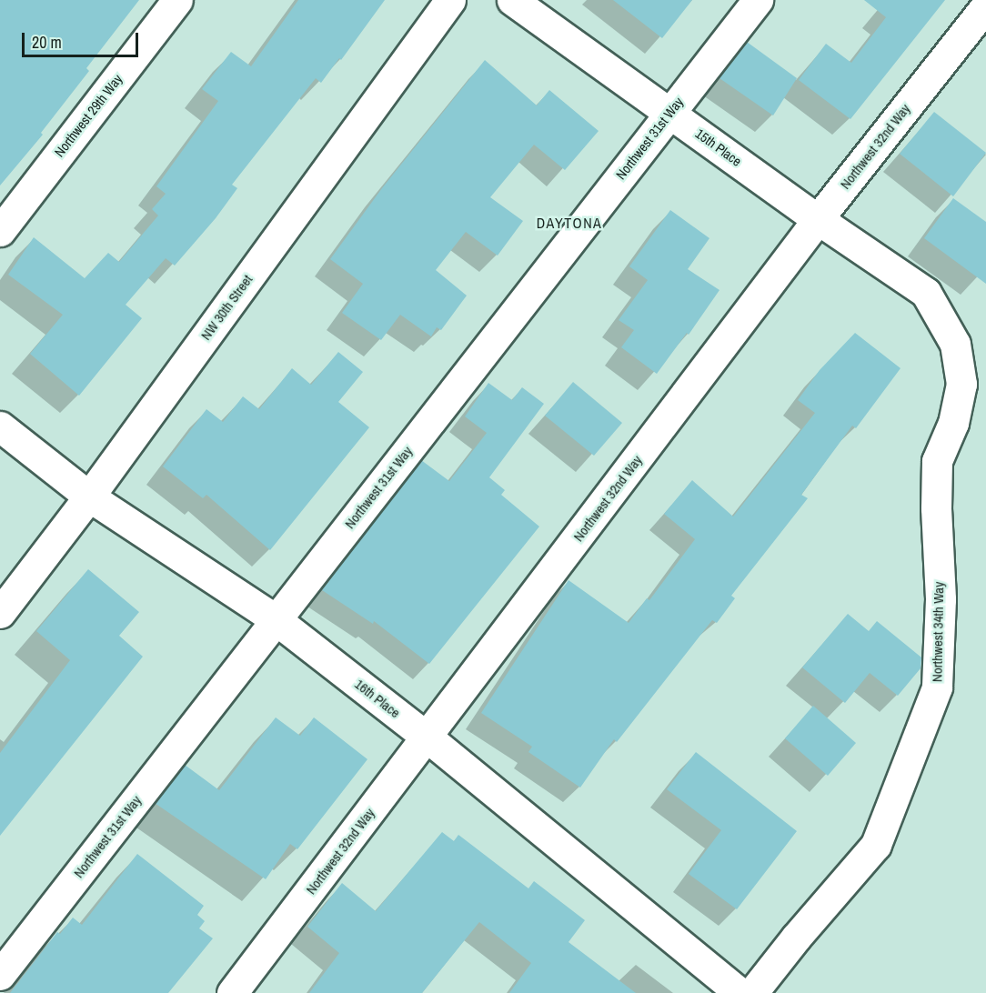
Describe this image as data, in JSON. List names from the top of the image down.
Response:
{
  "streets": {
    "street": [
      "Northwest 29th Way",
      "Northwest 31st Way",
      "Northwest 32nd Way",
      "15th Place",
      "NW 30th Street",
      "Northwest 34th Way",
      "16th Place"
    ]
  },
  "crossings": [
    ["Northwest 31st Way", "15th Place"],
    ["Northwest 31st Way", "16th Place"],
    ["Northwest 32nd Way", "15th Place"],
    ["Northwest 32nd Way", "16th Place"],
    ["15th Place", "Northwest 34th Way"],
    ["NW 30th Street", "16th Place"]
  ],
  "districts": ["DAYTONA"],
  "scale_bar": "20 m"
}
